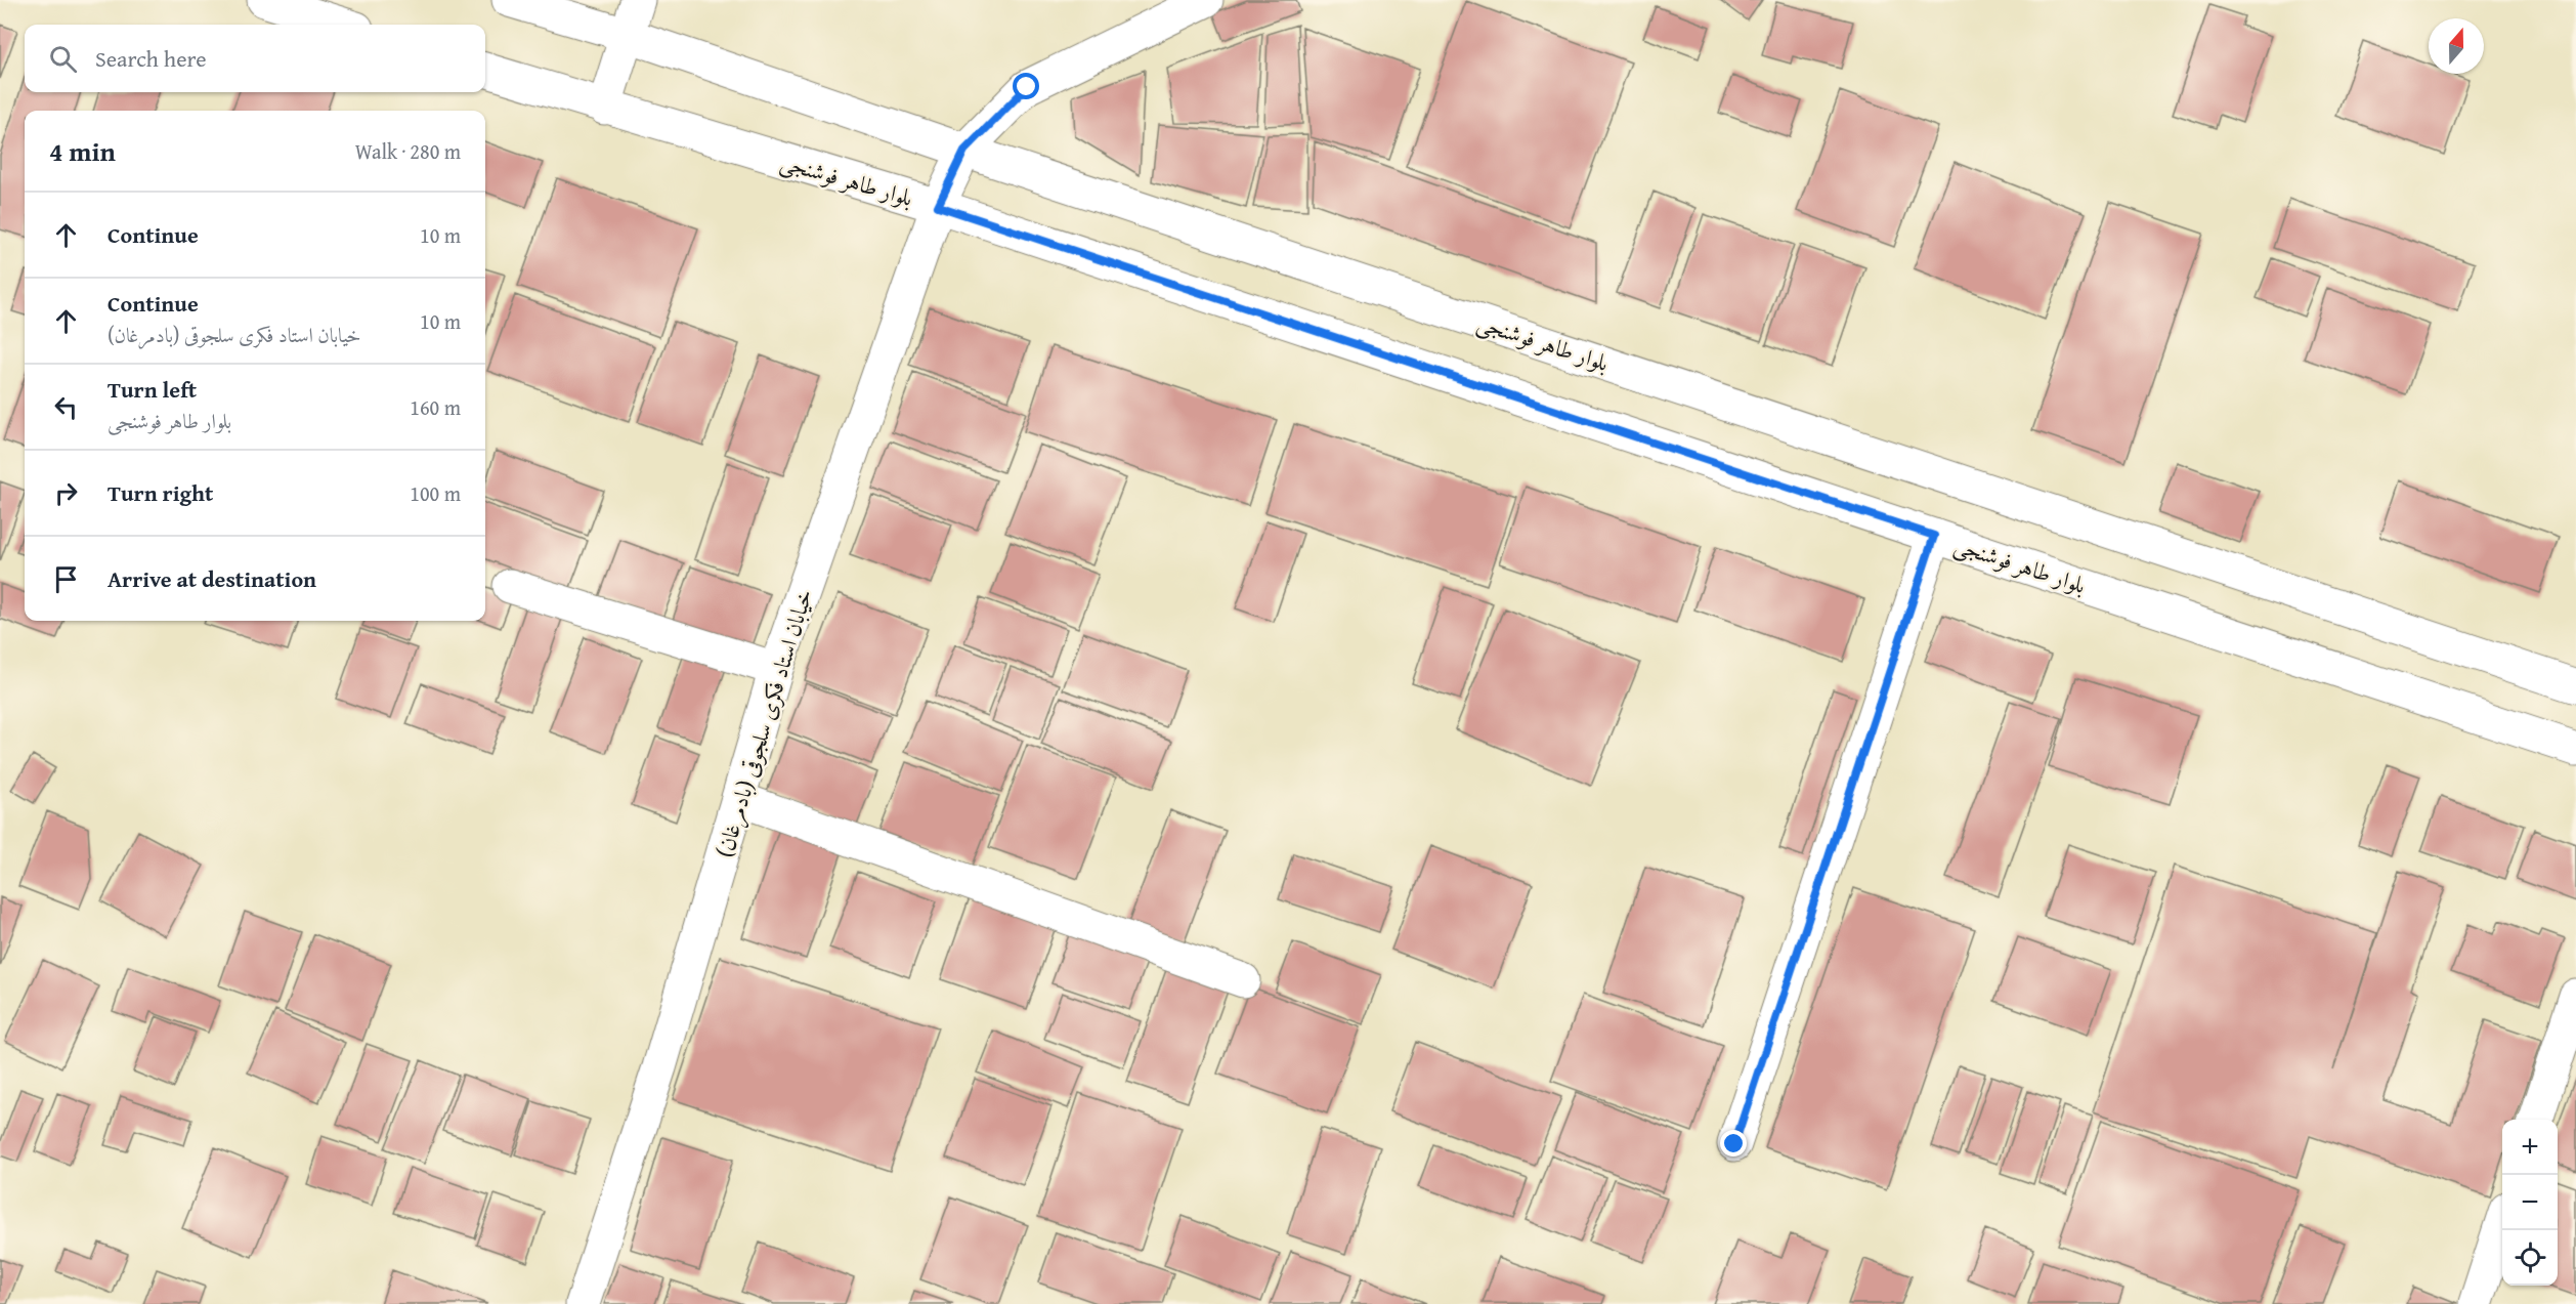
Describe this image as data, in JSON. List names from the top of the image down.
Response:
{
  "streets": {
    "street": ["بلوار طاهر فوشنجی", "خیابان استاد فکری سلجوقی (بادمرغان)"]
  },
  "crossings": [
    ["بلوار طاهر فوشنجی", "خیابان استاد فکری سلجوقی (بادمرغان)"]
  ],
  "north": "top",
  "page": {
    "search": "Search here",
    "heading": ["4 min", "Walk · 280 m"],
    "list": [
      ["Continue", "10 m"],
      ["Continue", "خیابان استاد فکری سلجوقی (بادمرغان)", "10 m"],
      ["Turn left", "بلوار طاهر فوشنجی", "160 m"],
      ["Turn right", "100 m"],
      "Arrive at destination"
    ],
    "map_buttons": ["+", "−"]
  }
}
